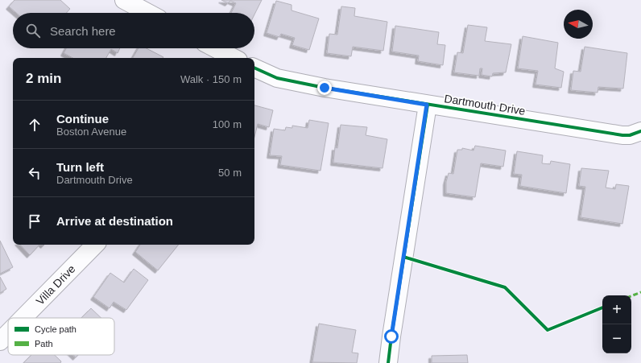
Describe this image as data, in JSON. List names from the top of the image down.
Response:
{
  "streets": {
    "street": ["Dartmouth Drive", "Villa Drive"]
  },
  "legend": ["Cycle path", "Path"],
  "north": "left",
  "page": {
    "search": "Search here",
    "heading": ["2 min", "Walk · 150 m"],
    "list": [
      ["Continue", "Boston Avenue", "100 m"],
      ["Turn left", "Dartmouth Drive", "50 m"],
      "Arrive at destination"
    ],
    "map_buttons": ["+", "−"]
  }
}
